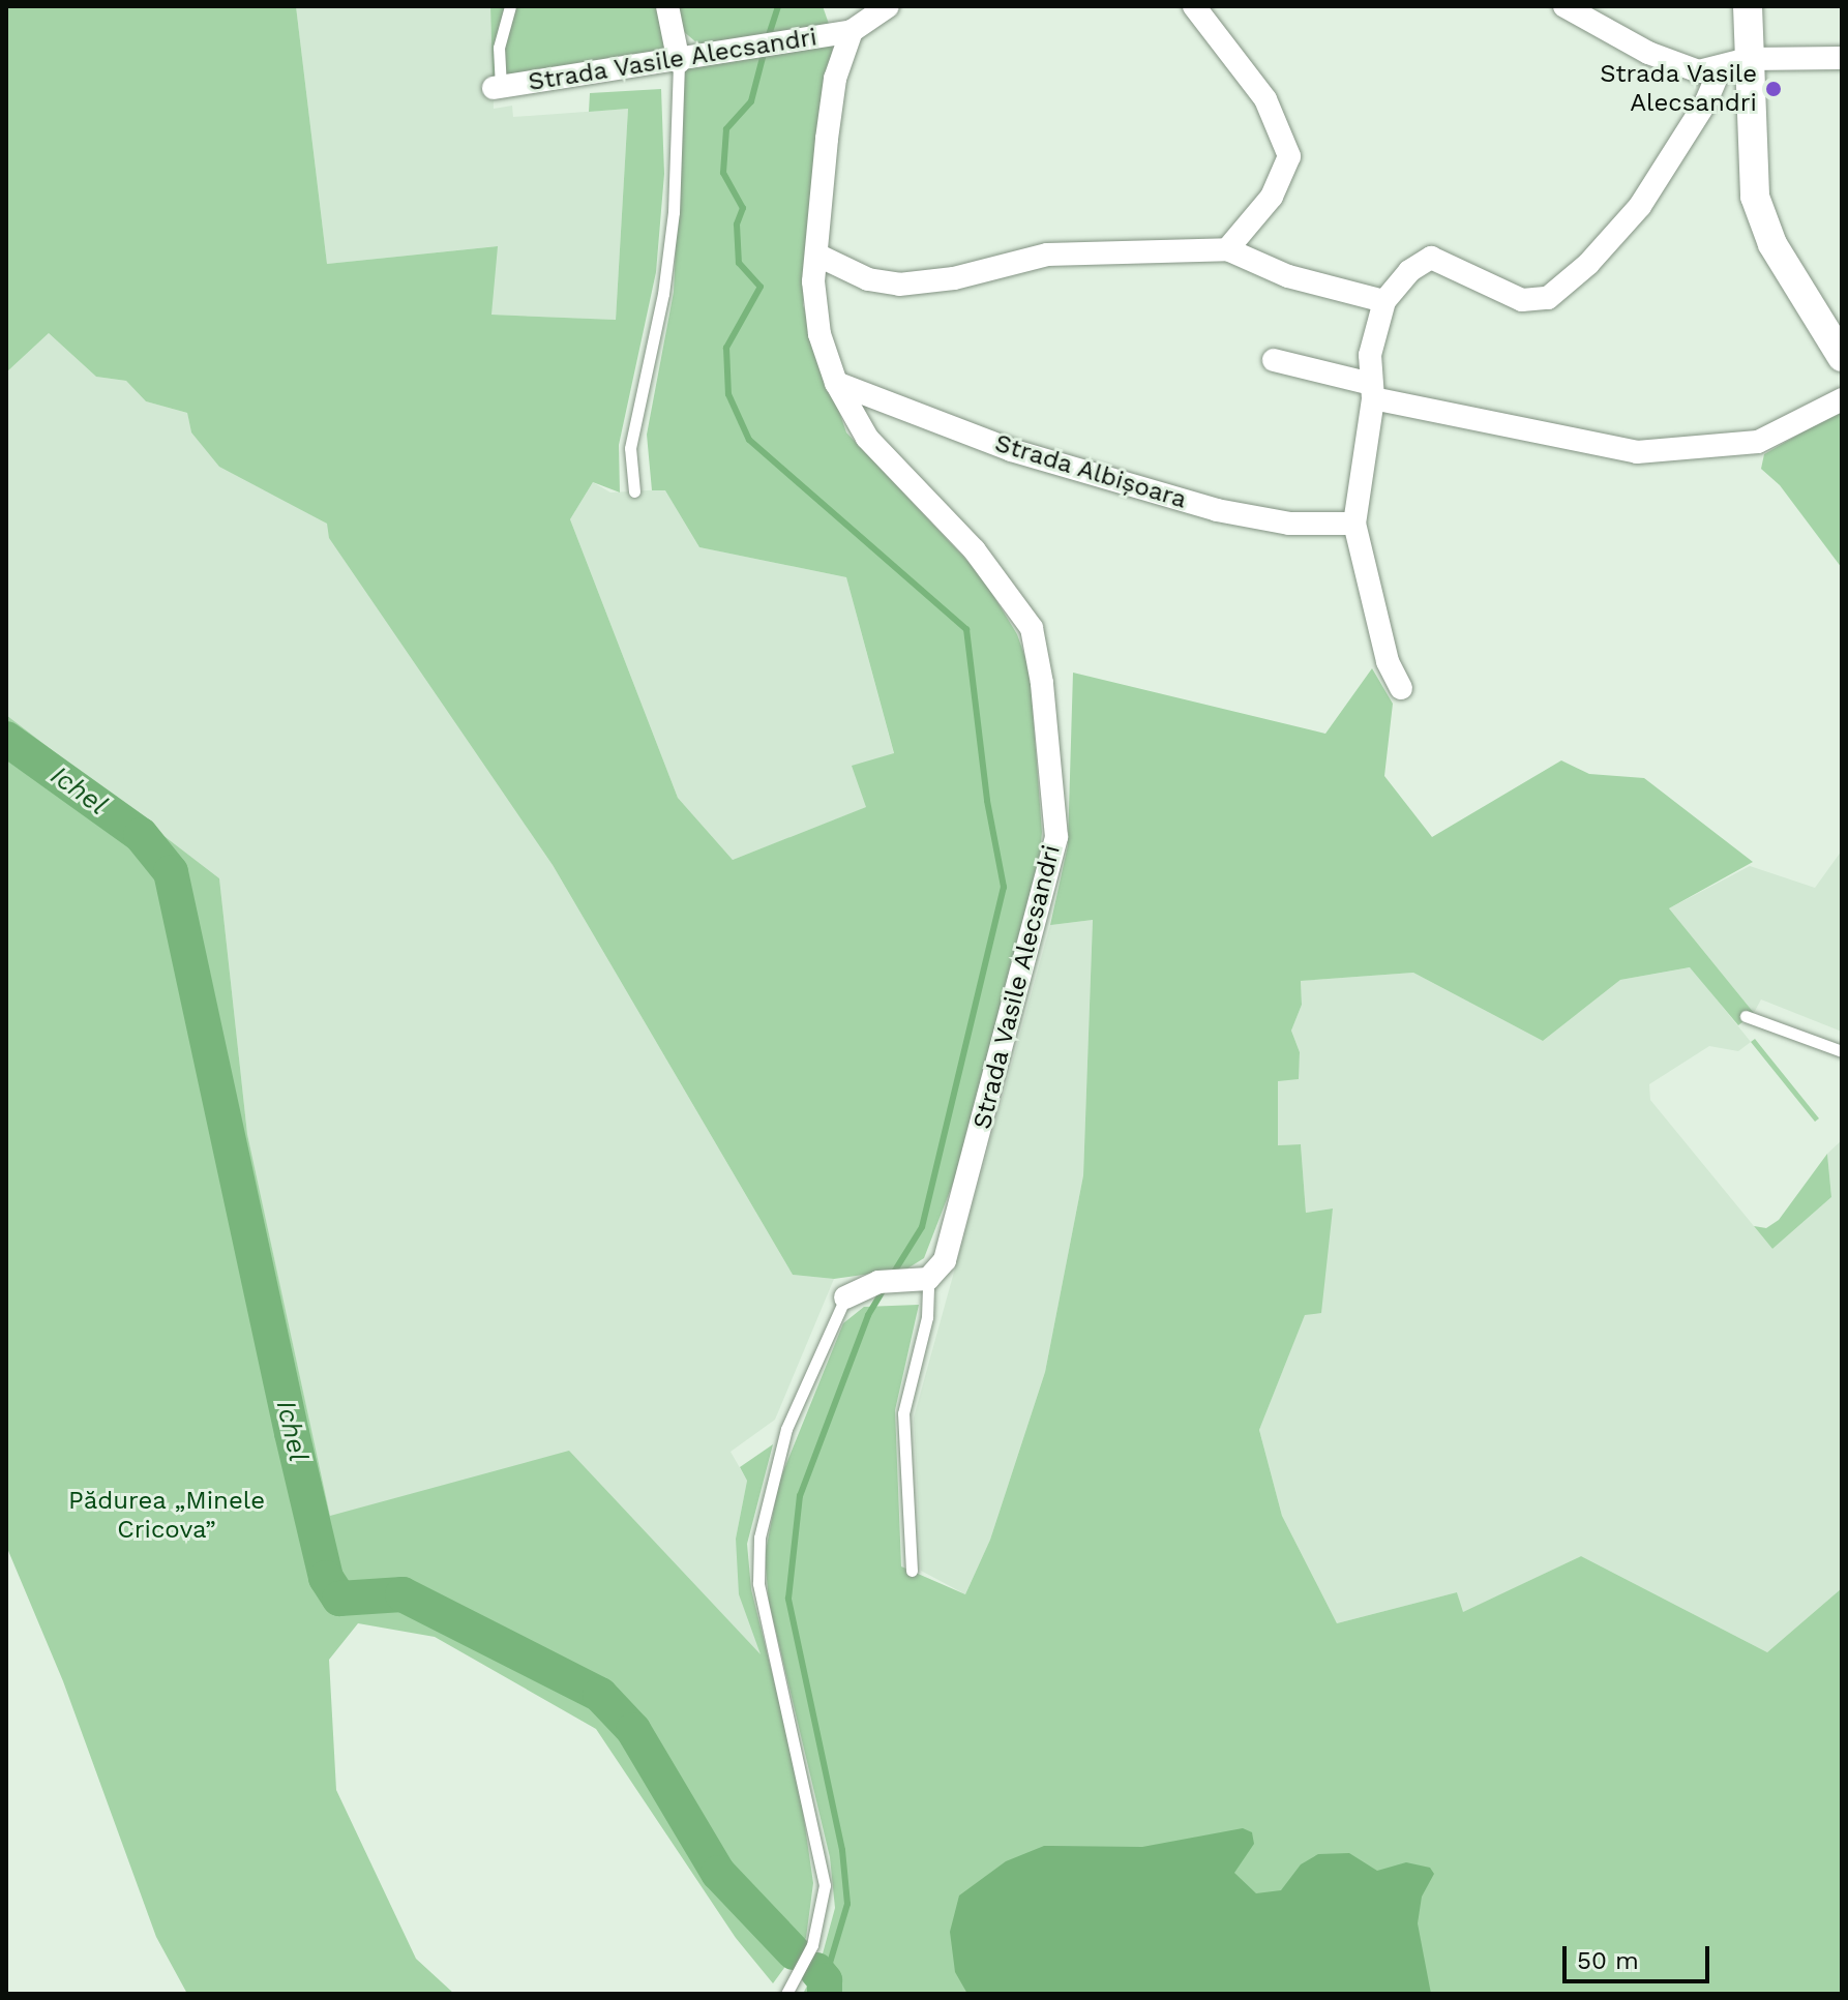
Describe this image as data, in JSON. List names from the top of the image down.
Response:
{
  "streets": {
    "street": ["Strada Vasile Alecsandri", "Strada Albișoara"]
  },
  "crossings": [
    ["Strada Vasile Alecsandri", "Strada Albișoara"]
  ],
  "water": ["Ichel"],
  "parks": ["Pădurea „Minele Cricova”"],
  "places": ["Strada Vasile Alecsandri"],
  "scale_bar": "50 m"
}
